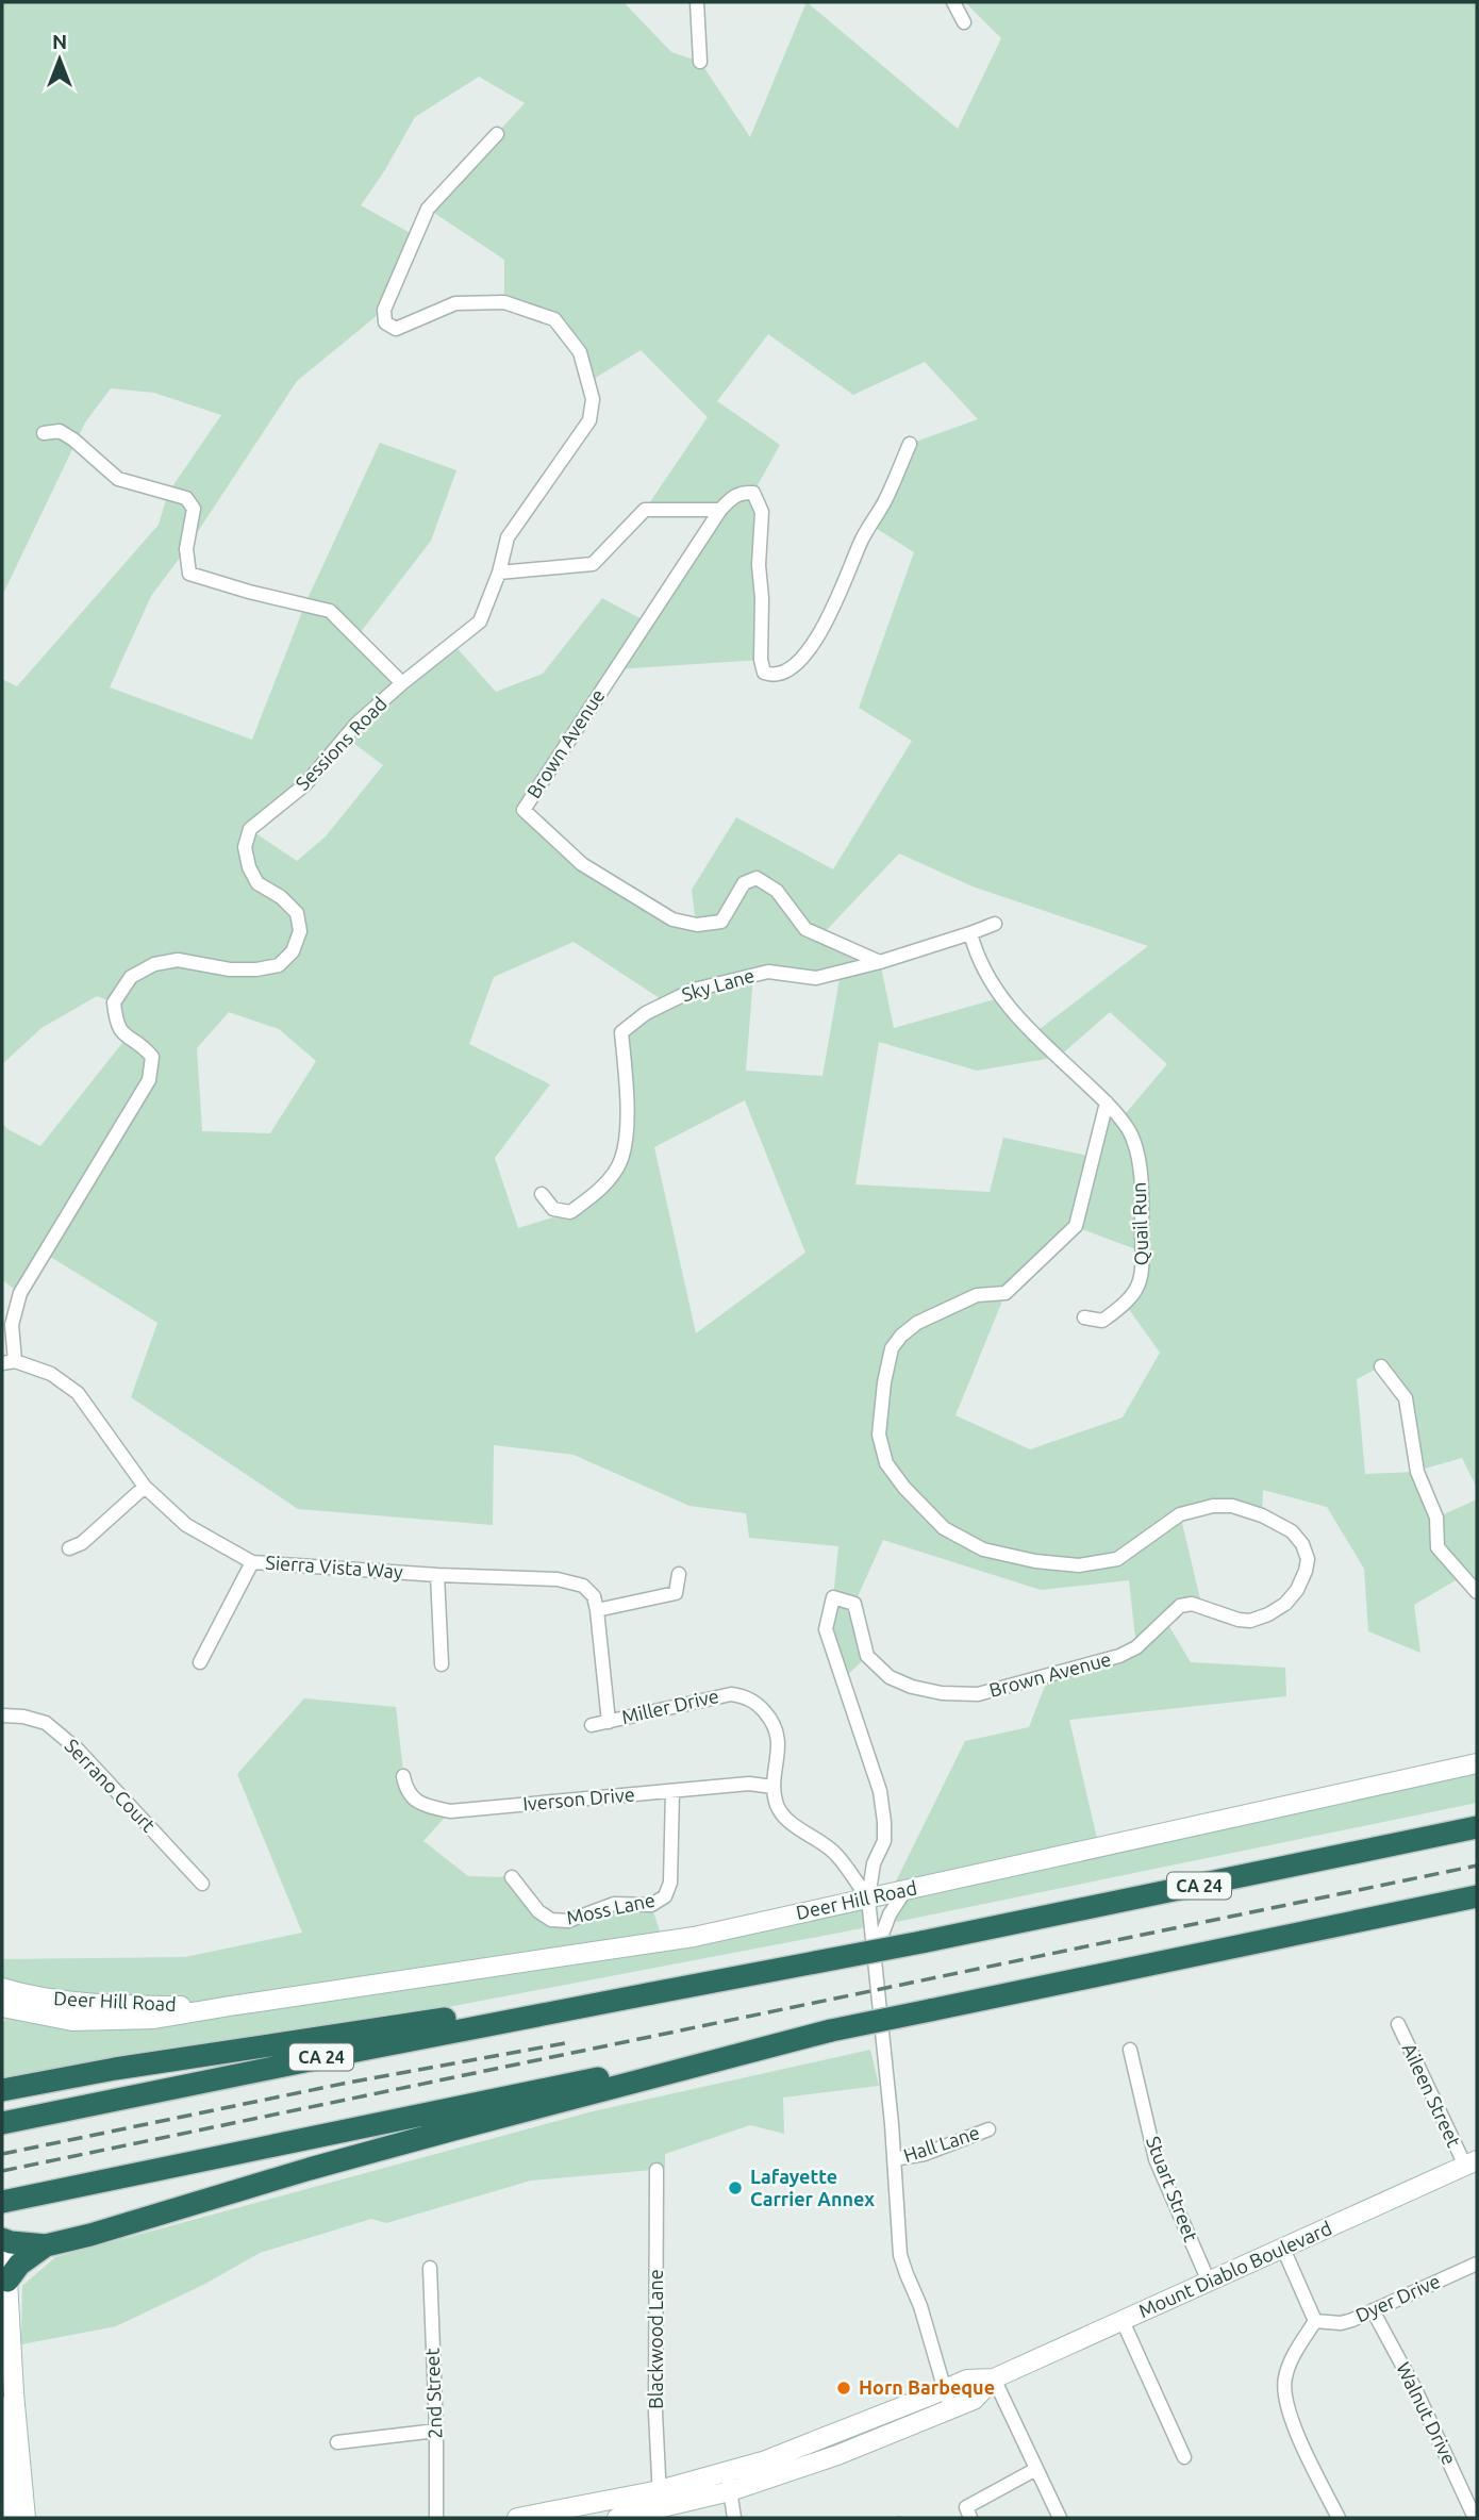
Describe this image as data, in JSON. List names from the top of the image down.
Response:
{
  "streets": {
    "highway": ["CA 24"],
    "street": [
      "Sessions Road",
      "Brown Avenue",
      "Sky Lane",
      "Quail Run",
      "Sierra Vista Way",
      "Miller Drive",
      "Serrano Court",
      "Iverson Drive",
      "Deer Hill Road",
      "Moss Lane",
      "Aileen Street",
      "Hall Lane",
      "Stuart Street",
      "Mount Diablo Boulevard",
      "Dyer Drive",
      "Blackwood Lane",
      "2nd Street",
      "Walnut Drive"
    ]
  },
  "crossings": [
    ["Sessions Road", "Sierra Vista Way"],
    ["Brown Avenue", "Sky Lane"],
    ["Brown Avenue", "Quail Run"],
    ["Brown Avenue", "Deer Hill Road"],
    ["Brown Avenue", "Hall Lane"],
    ["Brown Avenue", "Mount Diablo Boulevard"],
    ["Sierra Vista Way", "Miller Drive"],
    ["Miller Drive", "Iverson Drive"],
    ["Iverson Drive", "Moss Lane"],
    ["Aileen Street", "Mount Diablo Boulevard"],
    ["Stuart Street", "Mount Diablo Boulevard"],
    ["Mount Diablo Boulevard", "Blackwood Lane"],
    ["Dyer Drive", "Walnut Drive"]
  ],
  "places": ["Lafayette Carrier Annex", "Horn Barbeque"],
  "north": "top"
}
